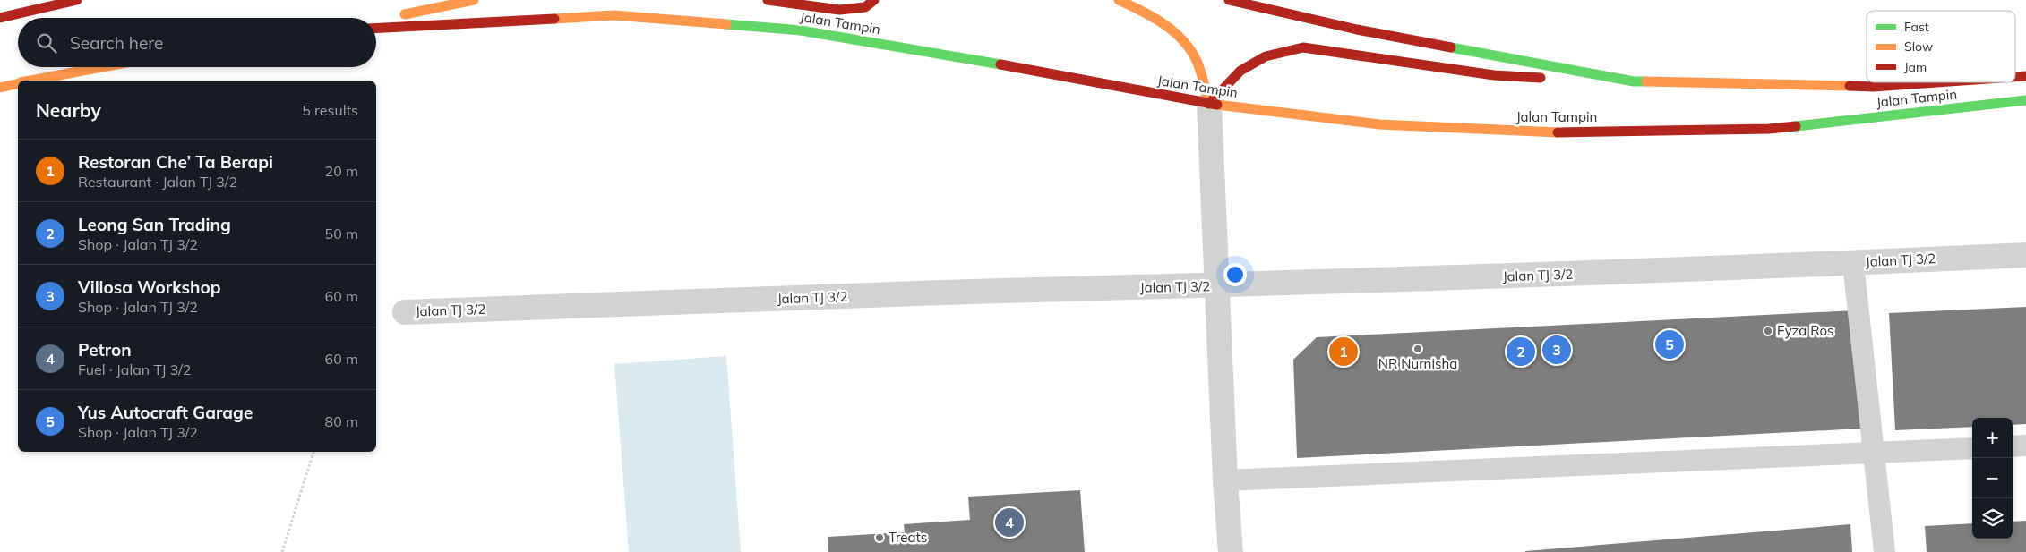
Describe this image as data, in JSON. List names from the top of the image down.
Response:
{
  "streets": {
    "highway": ["Jalan Tampin"],
    "street": ["Jalan TJ 3/2"]
  },
  "places": ["Eyza Ros", "NR Nurnisha", "Treats"],
  "legend": ["Fast", "Slow", "Jam"],
  "page": {
    "search": "Search here",
    "heading": ["Nearby", "5 results"],
    "list": [
      {
        "mark": "1",
        "name": "Restoran Che’ Ta Berapi",
        "note": "Restaurant · Jalan TJ 3/2",
        "value": "20 m"
      },
      {
        "mark": "2",
        "name": "Leong San Trading",
        "note": "Shop · Jalan TJ 3/2",
        "value": "50 m"
      },
      {
        "mark": "3",
        "name": "Villosa Workshop",
        "note": "Shop · Jalan TJ 3/2",
        "value": "60 m"
      },
      {
        "mark": "4",
        "name": "Petron",
        "note": "Fuel · Jalan TJ 3/2",
        "value": "60 m"
      },
      {
        "mark": "5",
        "name": "Yus Autocraft Garage",
        "note": "Shop · Jalan TJ 3/2",
        "value": "80 m"
      }
    ],
    "pins": [
      "5",
      "3",
      "1",
      "2",
      "4"
    ],
    "map_buttons": ["+", "−"]
  }
}
